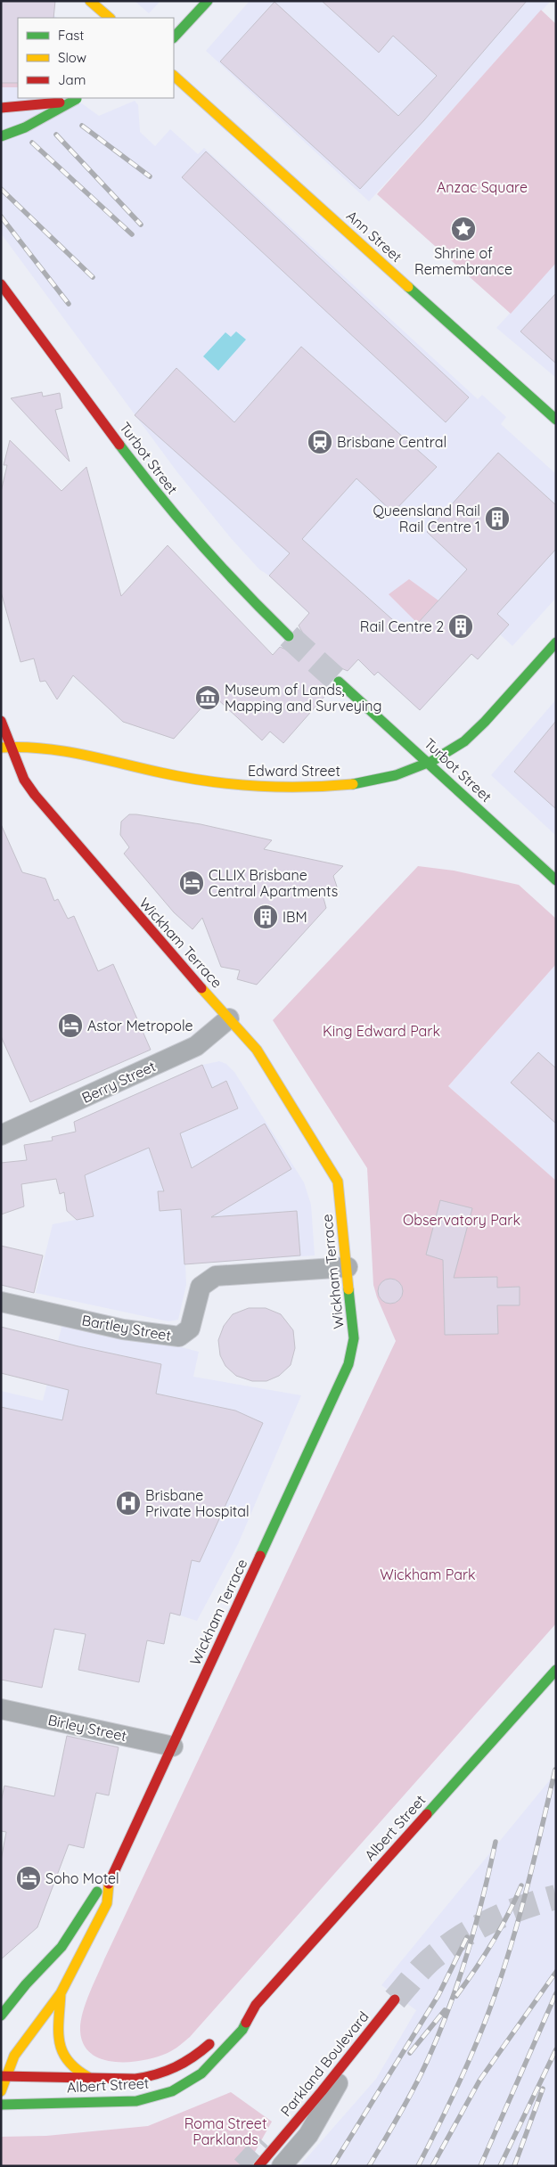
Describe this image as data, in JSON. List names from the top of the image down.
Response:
{
  "streets": {
    "street": [
      "Ann Street",
      "Turbot Street",
      "Edward Street",
      "Wickham Terrace",
      "Berry Street",
      "Bartley Street",
      "Birley Street",
      "Albert Street",
      "Parkland Boulevard"
    ]
  },
  "crossings": [
    ["Turbot Street", "Edward Street"],
    ["Edward Street", "Wickham Terrace"],
    ["Wickham Terrace", "Berry Street"],
    ["Wickham Terrace", "Bartley Street"],
    ["Wickham Terrace", "Birley Street"],
    ["Wickham Terrace", "Albert Street"]
  ],
  "parks": [
    "Anzac Square",
    "King Edward Park",
    "Observatory Park",
    "Wickham Park",
    "Roma Street Parklands"
  ],
  "places": {
    "place": ["Shrine of Remembrance"],
    "station": ["Brisbane Central"],
    "building": ["Queensland Rail Rail Centre 1", "Rail Centre 2", "IBM"],
    "museum": ["Museum of Lands, Mapping and Surveying"],
    "hotel": ["CLLIX Brisbane Central Apartments", "Astor Metropole", "Soho Motel"],
    "hospital": ["Brisbane Private Hospital"]
  },
  "legend": ["Fast", "Slow", "Jam"]
}
